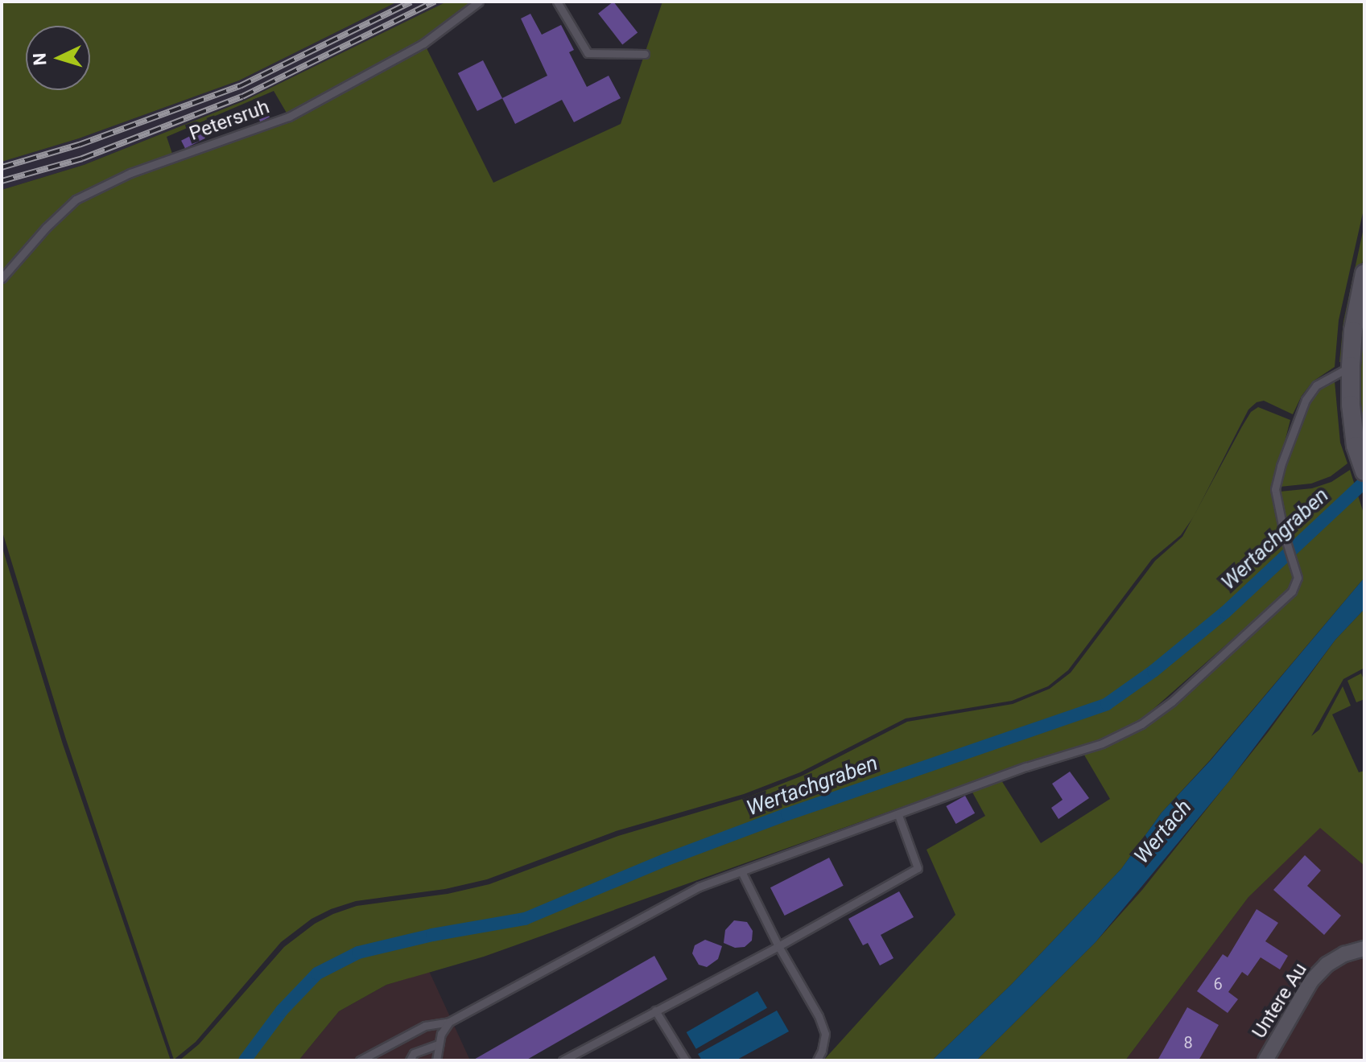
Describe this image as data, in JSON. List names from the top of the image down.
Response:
{
  "streets": {
    "street": ["Untere Au"],
    "lane": ["Petersruh"]
  },
  "water": ["Wertachgraben", "Wertach"],
  "house_numbers": ["6", "8"],
  "north": "left"
}
